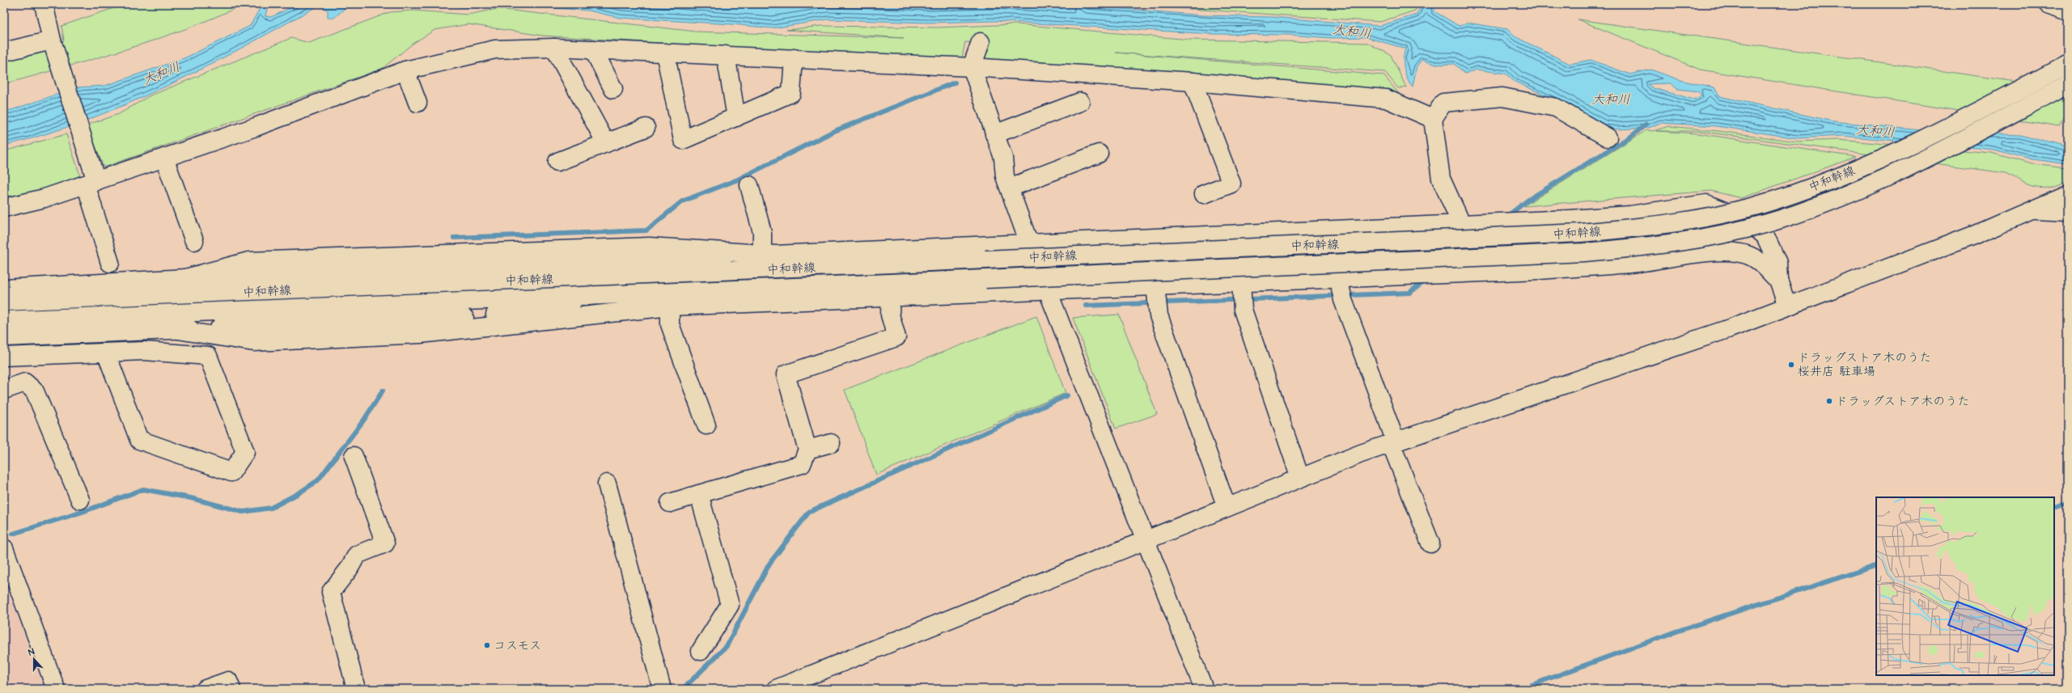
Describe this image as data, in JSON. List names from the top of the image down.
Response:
{
  "streets": {
    "street": ["中和幹線"]
  },
  "water": ["大和川"],
  "places": ["ドラッグストア木のうた 桜井店 駐車場", "ドラッグストア木のうた", "コスモス"],
  "north": "top"
}
